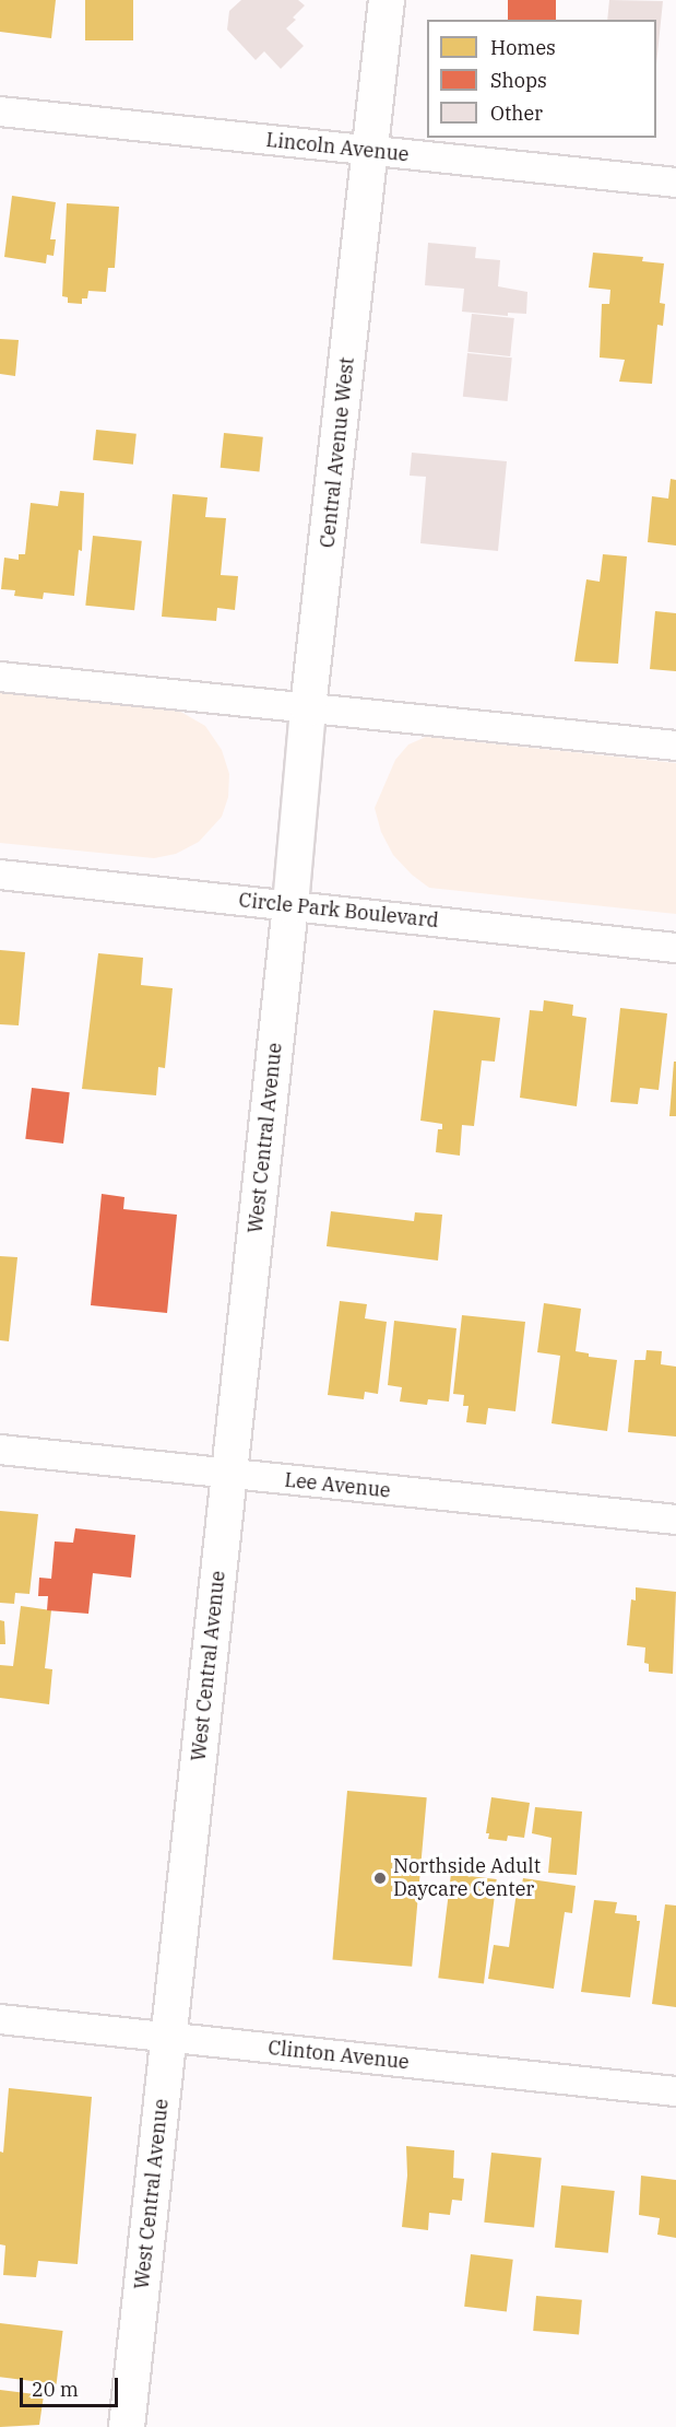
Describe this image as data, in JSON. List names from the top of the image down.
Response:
{
  "streets": {
    "street": [
      "Lincoln Avenue",
      "Central Avenue West",
      "Circle Park Boulevard",
      "West Central Avenue",
      "Lee Avenue",
      "Clinton Avenue"
    ]
  },
  "crossings": [
    ["Lincoln Avenue", "Central Avenue West"],
    ["Central Avenue West", "Circle Park Boulevard"],
    ["Central Avenue West", "West Central Avenue"],
    ["Circle Park Boulevard", "West Central Avenue"],
    ["West Central Avenue", "Lee Avenue"],
    ["West Central Avenue", "Clinton Avenue"]
  ],
  "places": ["Northside Adult Daycare Center"],
  "legend": ["Homes", "Shops", "Other"],
  "scale_bar": "20 m"
}
